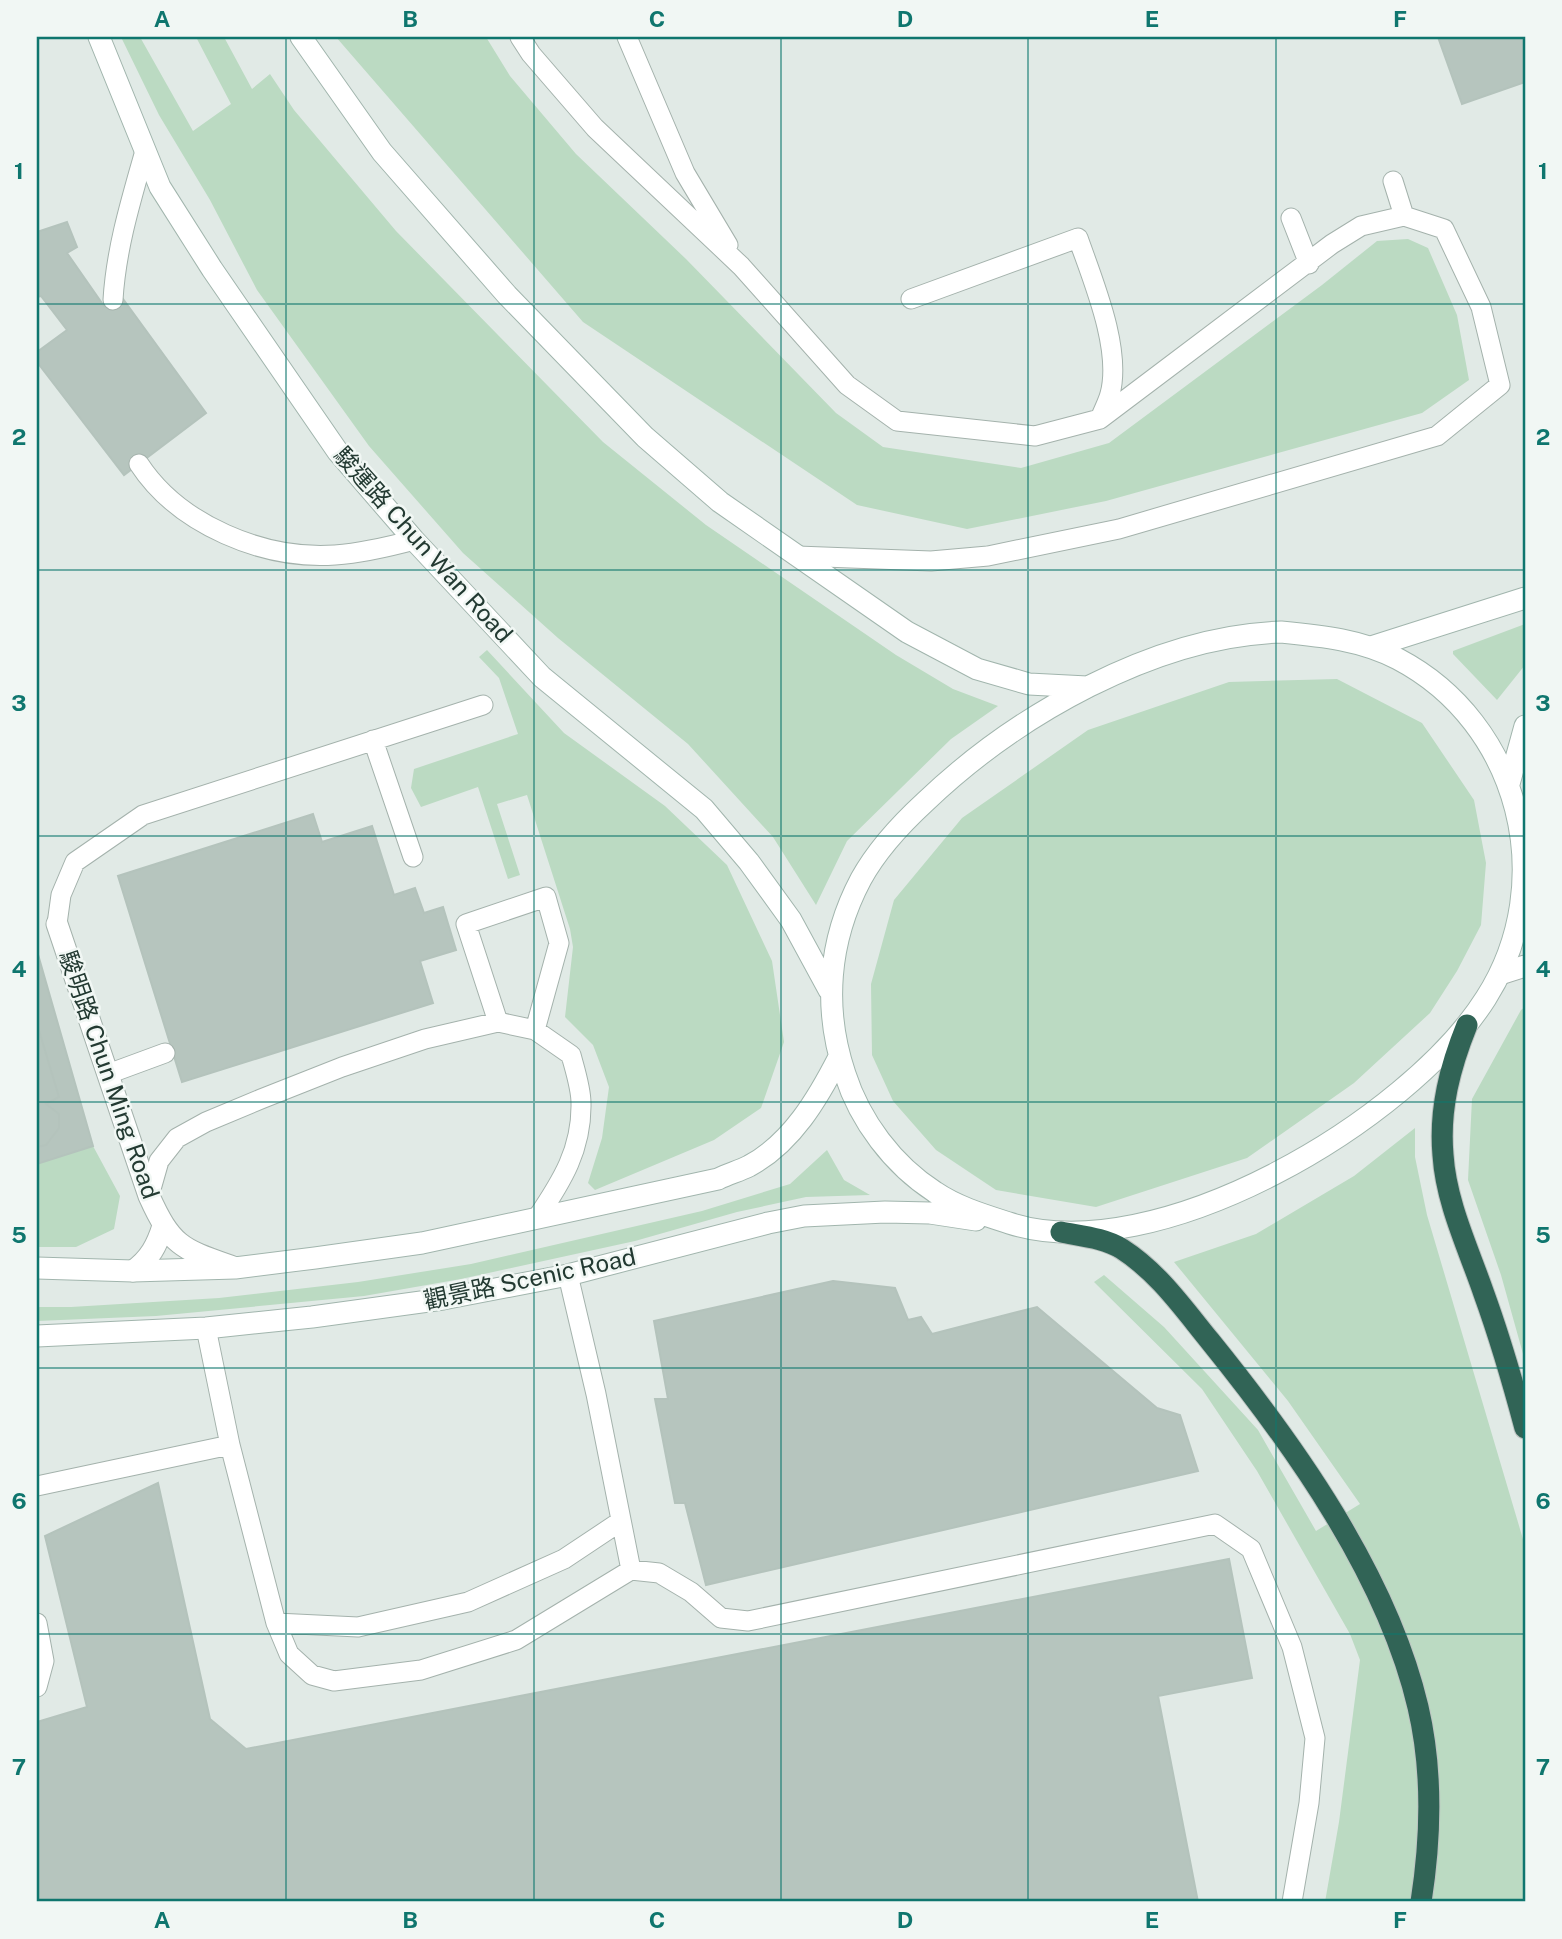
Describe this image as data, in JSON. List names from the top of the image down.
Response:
{
  "streets": {
    "main road": ["駿運路 Chun Wan Road", "駿明路 Chun Ming Road", "觀景路 Scenic Road"]
  },
  "grid": {
    "columns": [
      "A",
      "B",
      "C",
      "D",
      "E",
      "F"
    ],
    "rows": [
      "1",
      "2",
      "3",
      "4",
      "5",
      "6",
      "7"
    ]
  }
}
